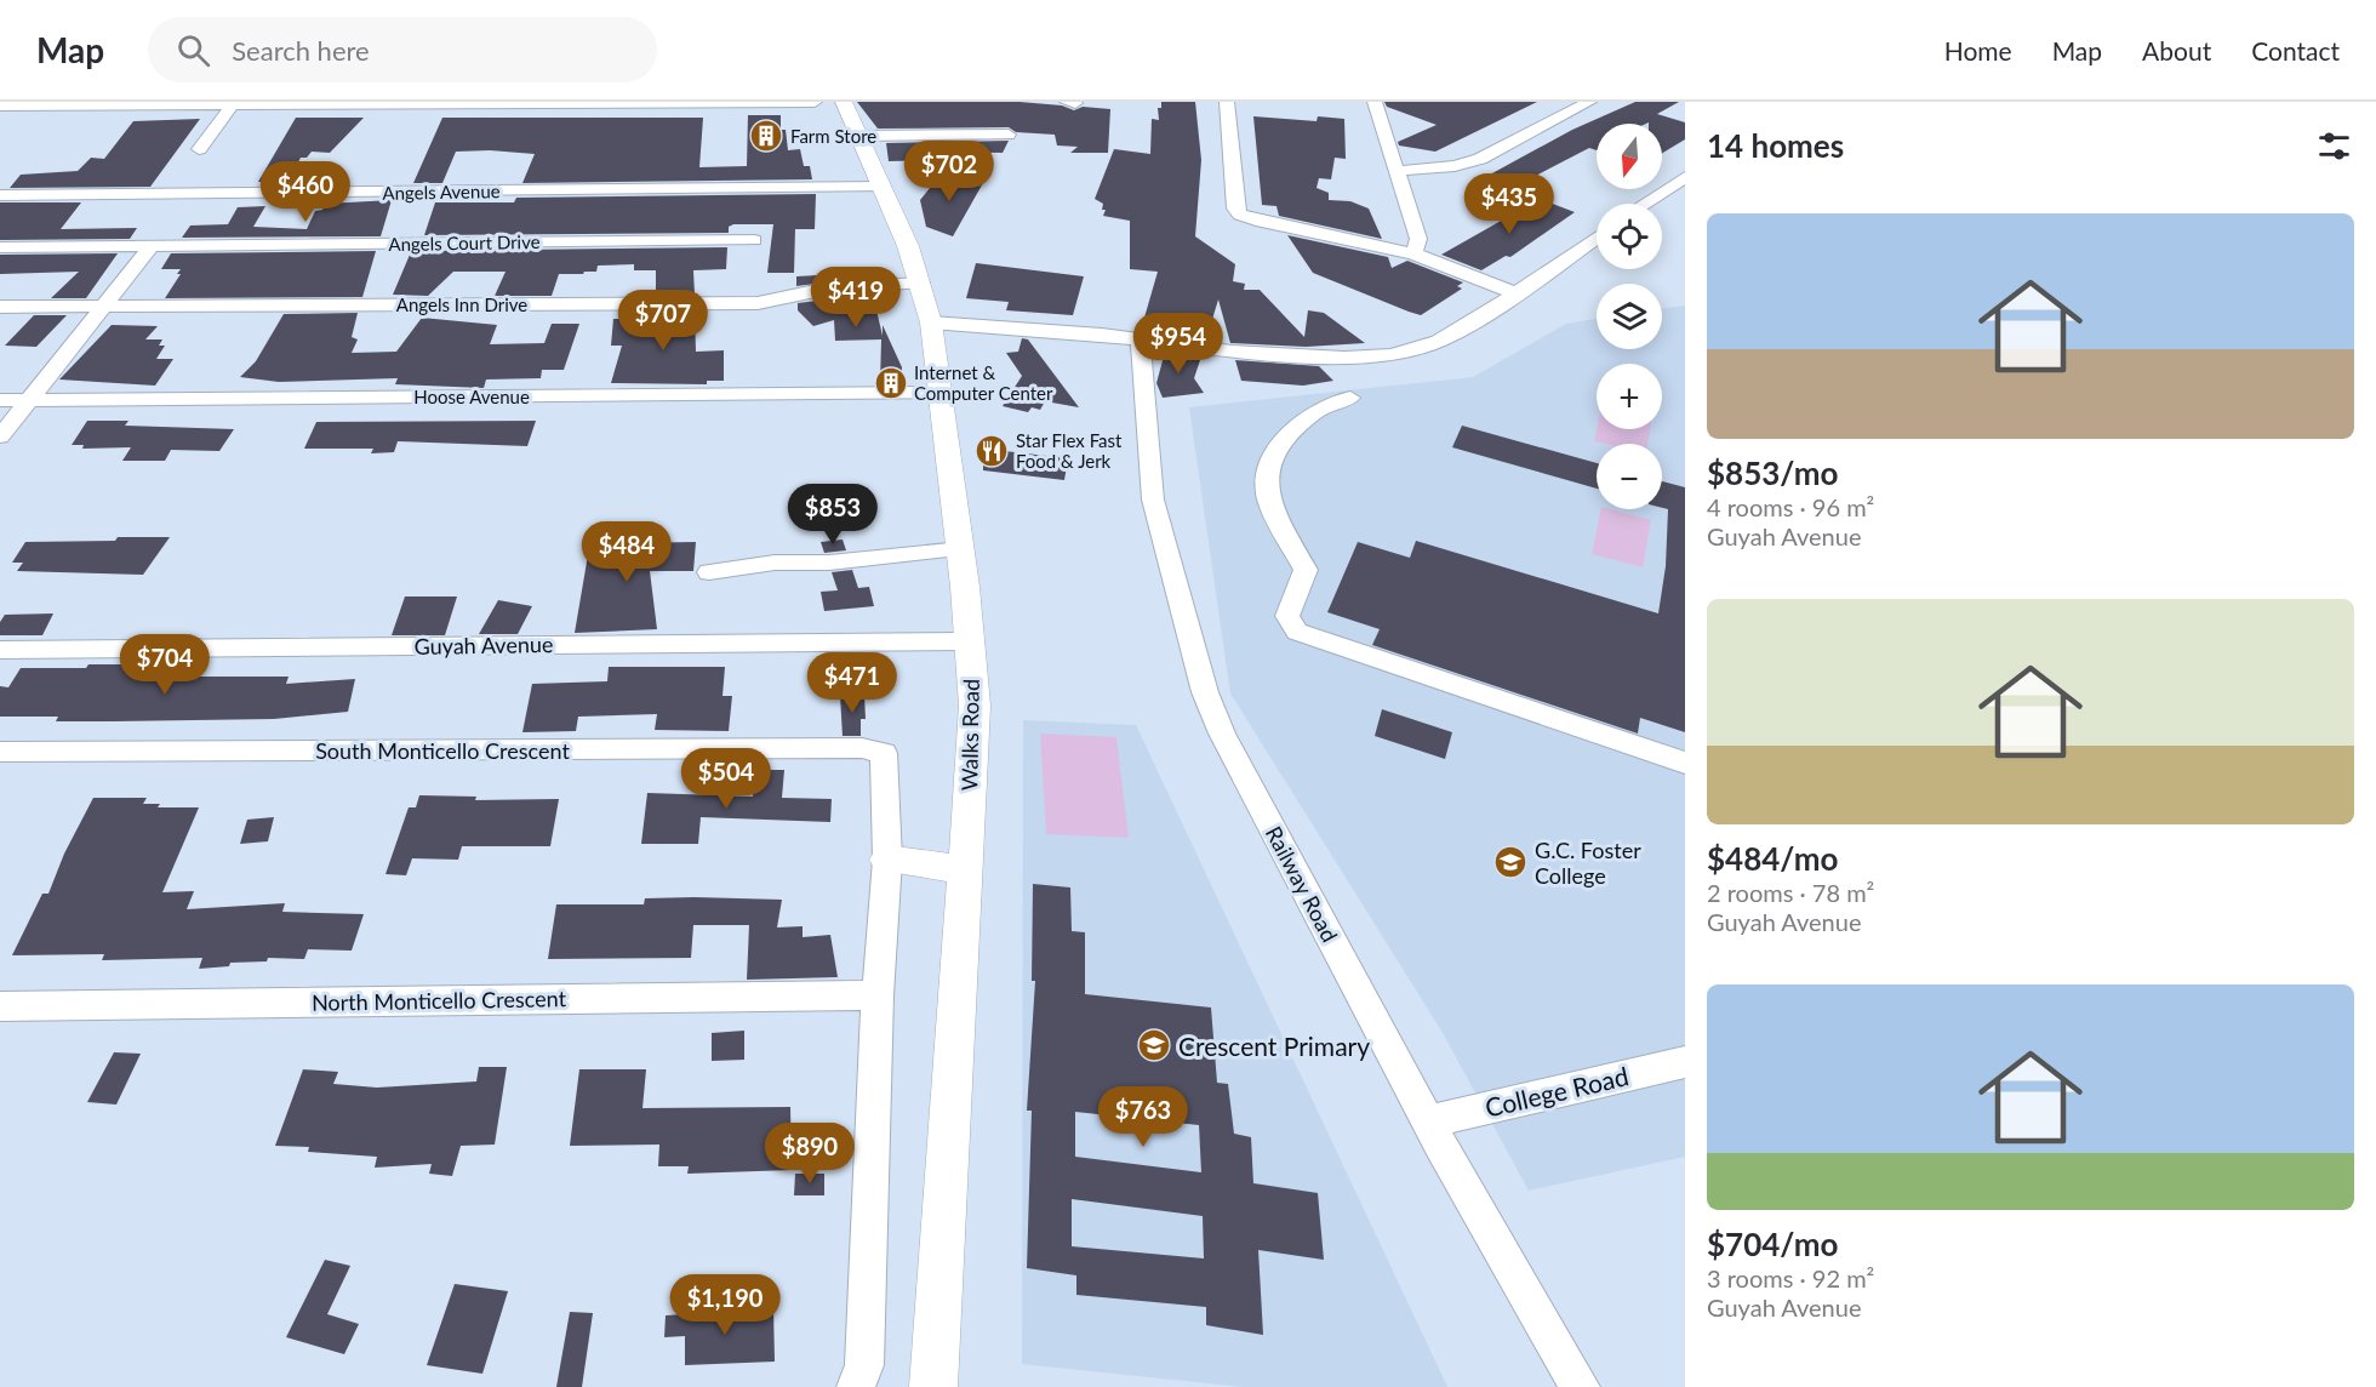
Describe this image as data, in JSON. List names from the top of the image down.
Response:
{
  "streets": {
    "main road": ["Walks Road"],
    "street": [
      "Angels Avenue",
      "Angels Court Drive",
      "Angels Inn Drive",
      "Hoose Avenue",
      "Guyah Avenue",
      "South Monticello Crescent",
      "Railway Road",
      "North Monticello Crescent",
      "College Road"
    ]
  },
  "crossings": [
    ["Angels Avenue", "Walks Road"],
    ["Angels Inn Drive", "Walks Road"],
    ["Hoose Avenue", "Walks Road"],
    ["Guyah Avenue", "Walks Road"],
    ["Railway Road", "College Road"]
  ],
  "places": {
    "building": ["Farm Store", "Internet & Computer Center"],
    "restaurant": ["Star Flex Fast Food & Jerk"],
    "school or university": ["G.C. Foster College", "Crescent Primary"]
  },
  "north": "bottom",
  "page": {
    "header": "Map",
    "search": "Search here",
    "nav": [
      "Home",
      "Map",
      "About",
      "Contact"
    ],
    "heading": "14 homes",
    "map_buttons": ["+", "−"],
    "price": [
      "$702",
      "$460",
      "$435",
      "$419",
      "$707",
      "$954",
      "$853",
      "$484",
      "$704",
      "$471",
      "$504",
      "$763",
      "$890",
      "$1,190"
    ],
    "list": [
      {
        "name": "$853/mo",
        "note": "4 rooms · 96 m² · Guyah Avenue"
      },
      {
        "name": "$484/mo",
        "note": "2 rooms · 78 m² · Guyah Avenue"
      },
      {
        "name": "$704/mo",
        "note": "3 rooms · 92 m² · Guyah Avenue"
      }
    ]
  }
}
